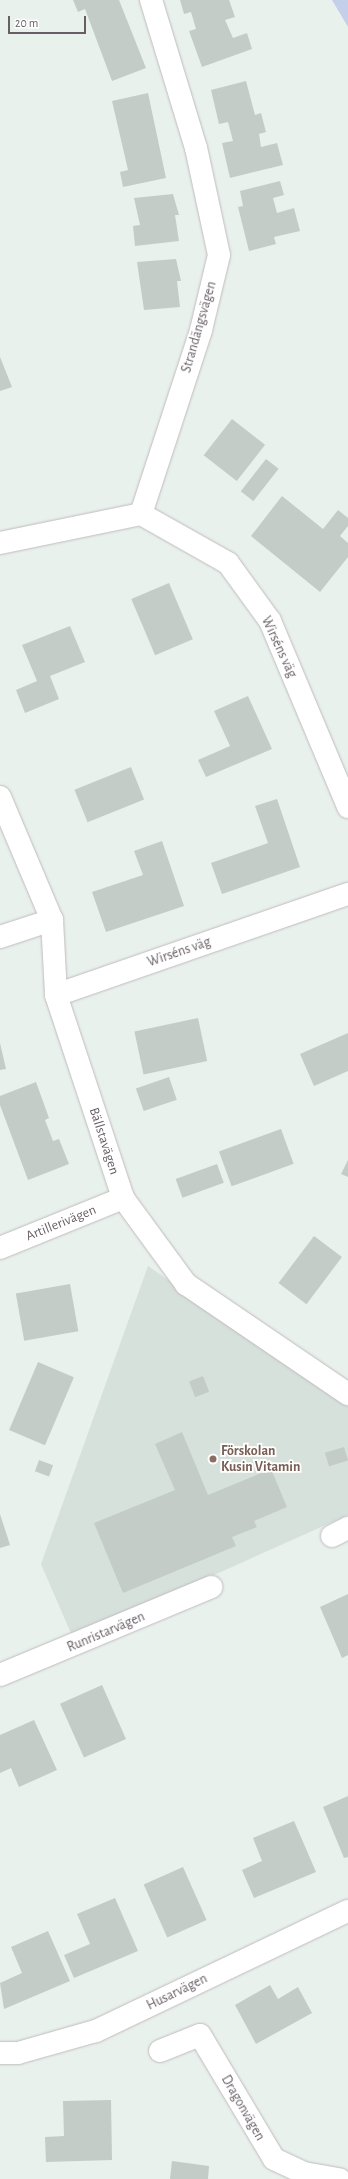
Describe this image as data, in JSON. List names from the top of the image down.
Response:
{
  "streets": {
    "street": [
      "Strandängsvägen",
      "Wirséns väg",
      "Bällstavägen",
      "Artillerivägen",
      "Runristarvägen",
      "Husarvägen",
      "Dragonvägen"
    ]
  },
  "crossings": [
    ["Strandängsvägen", "Wirséns väg"],
    ["Wirséns väg", "Bällstavägen"],
    ["Bällstavägen", "Artillerivägen"]
  ],
  "places": ["Förskolan Kusin Vitamin"],
  "scale_bar": "20 m"
}
